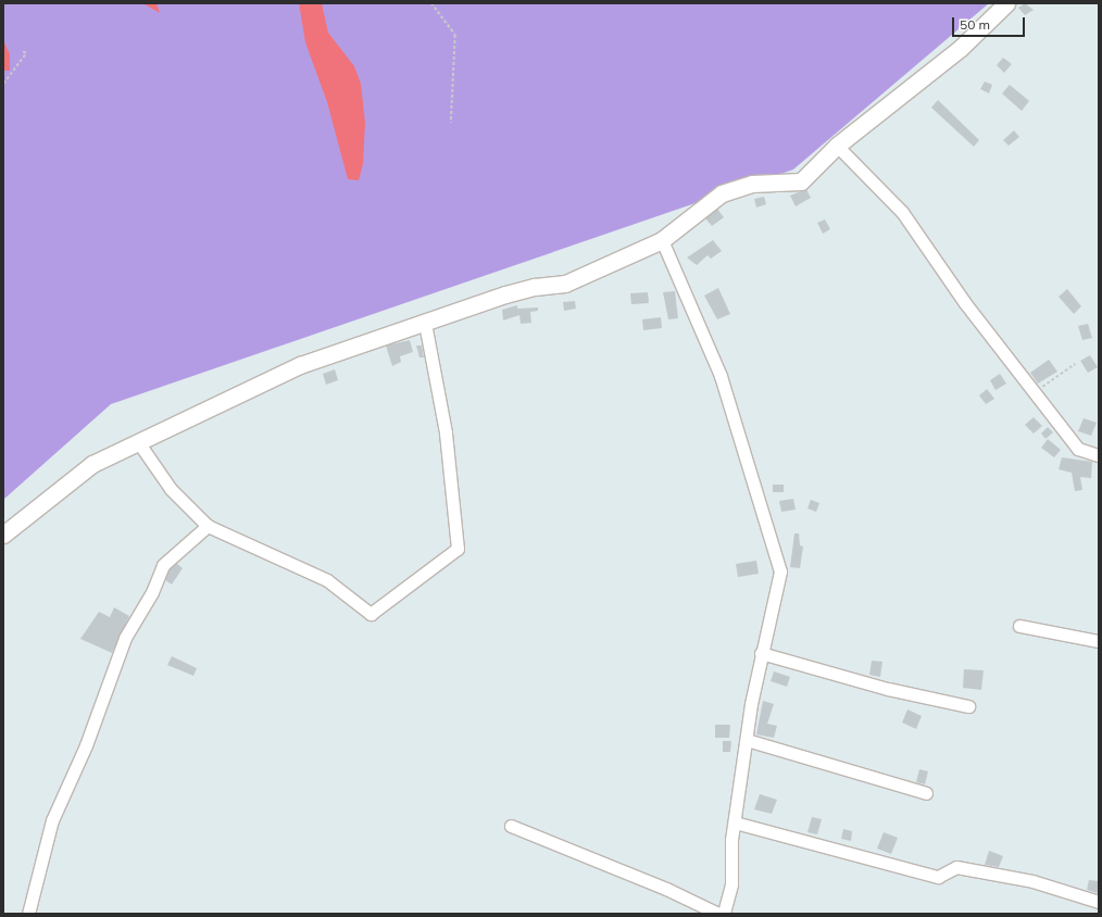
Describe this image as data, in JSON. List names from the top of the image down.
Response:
{
  "scale_bar": "50 m"
}
